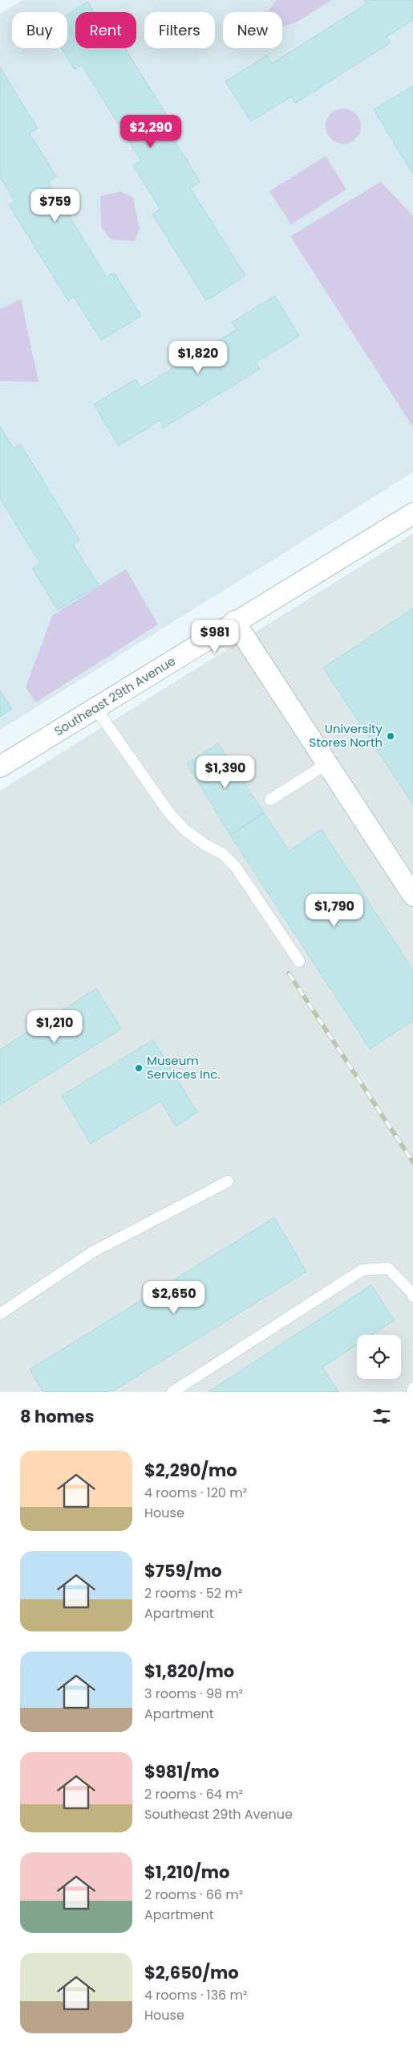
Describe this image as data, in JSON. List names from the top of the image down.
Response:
{
  "streets": {
    "street": ["Southeast 29th Avenue"]
  },
  "places": ["University Stores North", "Museum Services Inc."],
  "page": {
    "chip": [
      "Buy",
      "Rent",
      "Filters",
      "New"
    ],
    "price": [
      "$2,290",
      "$759",
      "$1,820",
      "$981",
      "$1,390",
      "$1,790",
      "$1,210",
      "$2,650"
    ],
    "heading": "8 homes",
    "list": [
      {
        "name": "$2,290/mo",
        "note": "4 rooms · 120 m² · House"
      },
      {
        "name": "$759/mo",
        "note": "2 rooms · 52 m² · Apartment"
      },
      {
        "name": "$1,820/mo",
        "note": "3 rooms · 98 m² · Apartment"
      },
      {
        "name": "$981/mo",
        "note": "2 rooms · 64 m² · Southeast 29th Avenue"
      },
      {
        "name": "$1,210/mo",
        "note": "2 rooms · 66 m² · Apartment"
      },
      {
        "name": "$2,650/mo",
        "note": "4 rooms · 136 m² · House"
      }
    ]
  }
}
